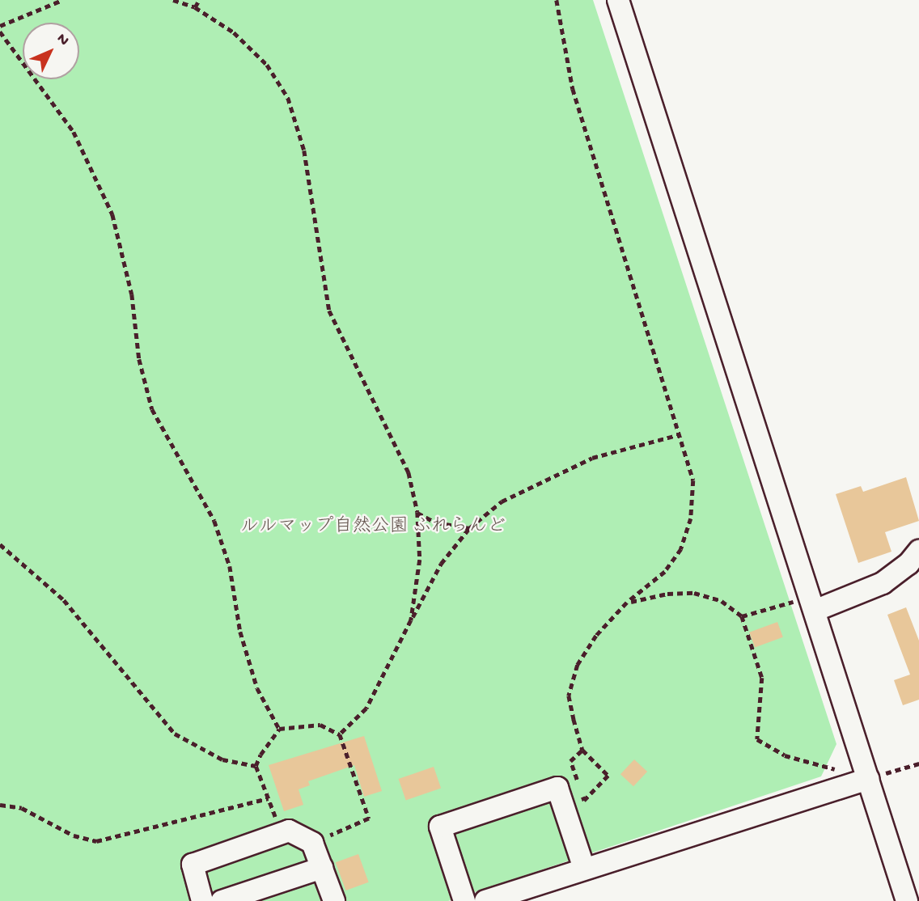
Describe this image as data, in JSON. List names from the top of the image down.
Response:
{
  "parks": ["ルルマップ自然公園 ふれらんど"],
  "north": "top right"
}
